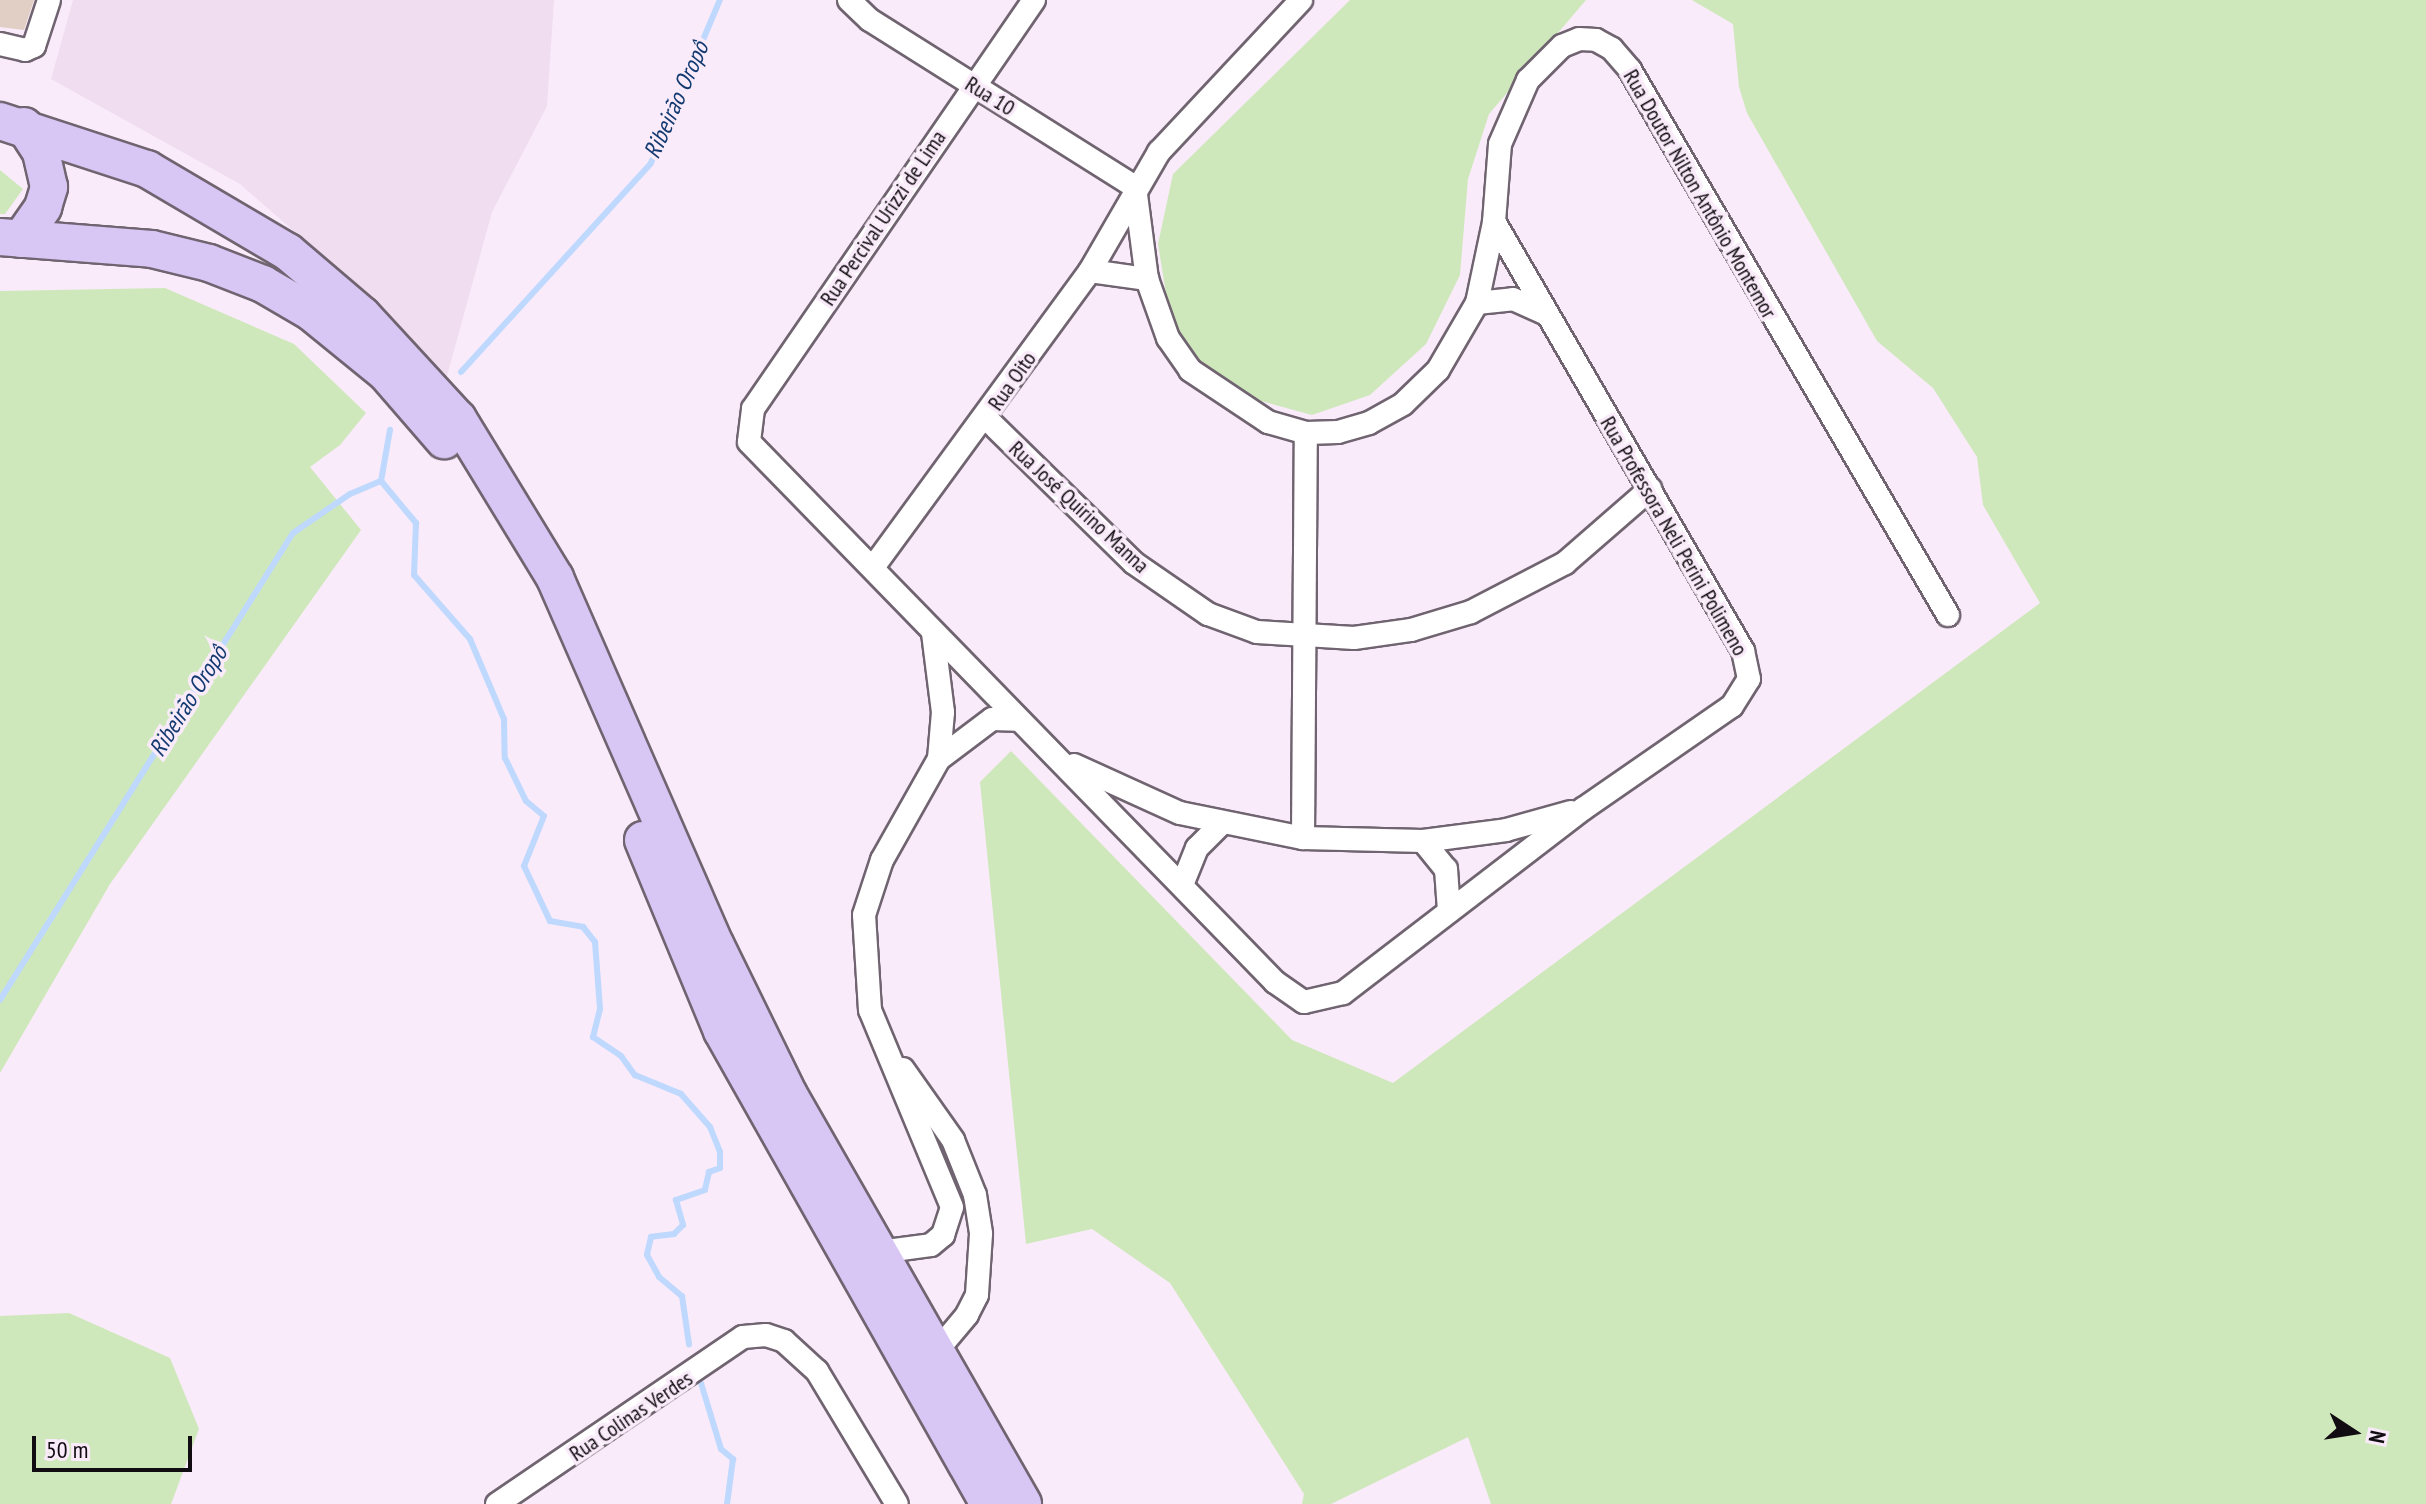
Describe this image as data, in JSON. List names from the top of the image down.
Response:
{
  "streets": {
    "street": [
      "Rua 10",
      "Rua Doutor Nilton Antônio Montemor",
      "Rua Percival Urizzi de Lima",
      "Rua Oito",
      "Rua José Quirino Manna",
      "Rua Professora Neli Perini Polimeno",
      "Rua Colinas Verdes"
    ]
  },
  "crossings": [
    ["Rua 10", "Rua Doutor Nilton Antônio Montemor"],
    ["Rua 10", "Rua Percival Urizzi de Lima"],
    ["Rua 10", "Rua Oito"],
    ["Rua Doutor Nilton Antônio Montemor", "Rua Oito"],
    ["Rua Doutor Nilton Antônio Montemor", "Rua Professora Neli Perini Polimeno"],
    ["Rua Percival Urizzi de Lima", "Rua Oito"],
    ["Rua Oito", "Rua José Quirino Manna"],
    ["Rua José Quirino Manna", "Rua Professora Neli Perini Polimeno"]
  ],
  "water": ["Ribeirão Oropô"],
  "scale_bar": "50 m",
  "north": "right"
}
